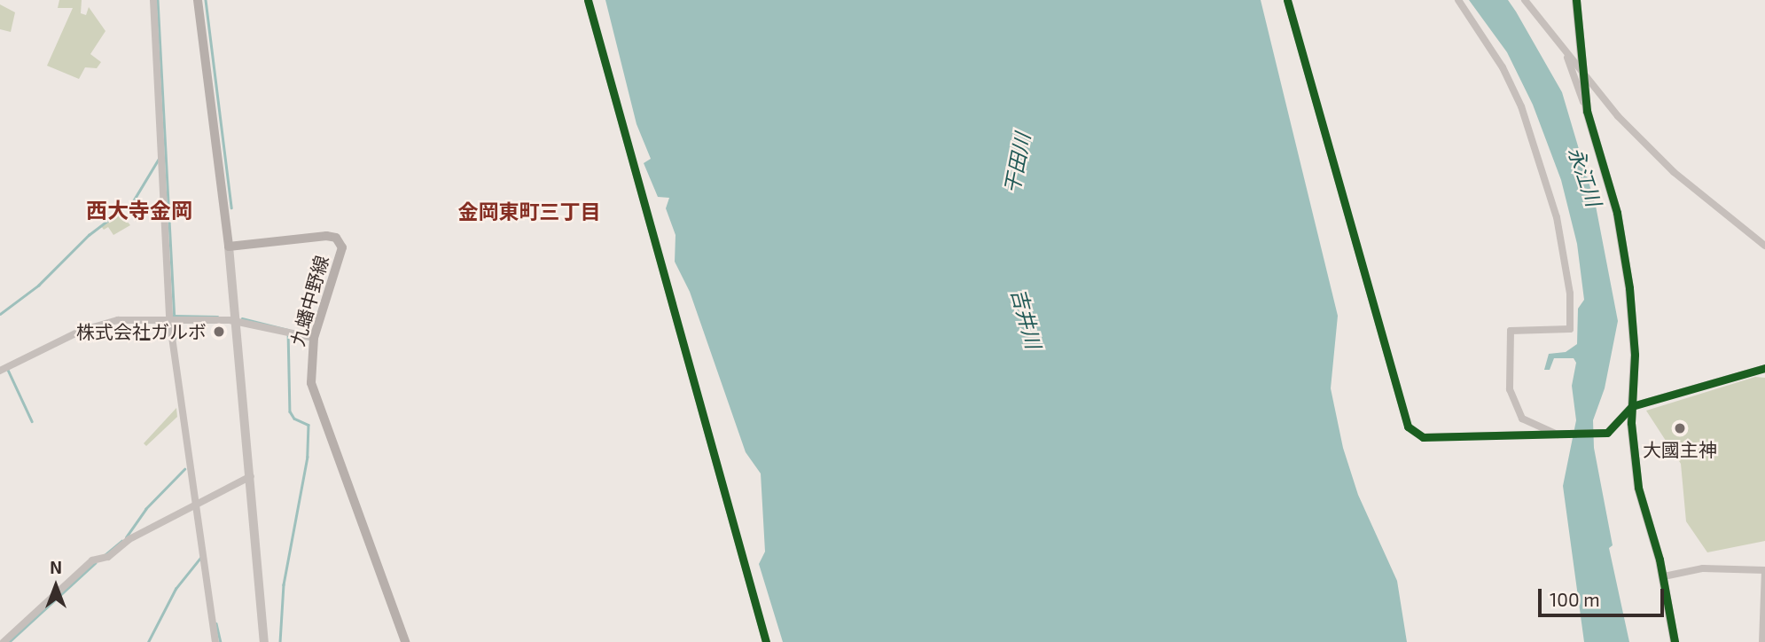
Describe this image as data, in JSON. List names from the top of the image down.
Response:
{
  "streets": {
    "main road": ["九蟠中野線"]
  },
  "districts": ["西大寺金岡", "金岡東町三丁目"],
  "water": ["干田川", "永江川", "吉井川"],
  "places": ["株式会社ガルボ", "大國主神"],
  "scale_bar": "100 m",
  "north": "top"
}
